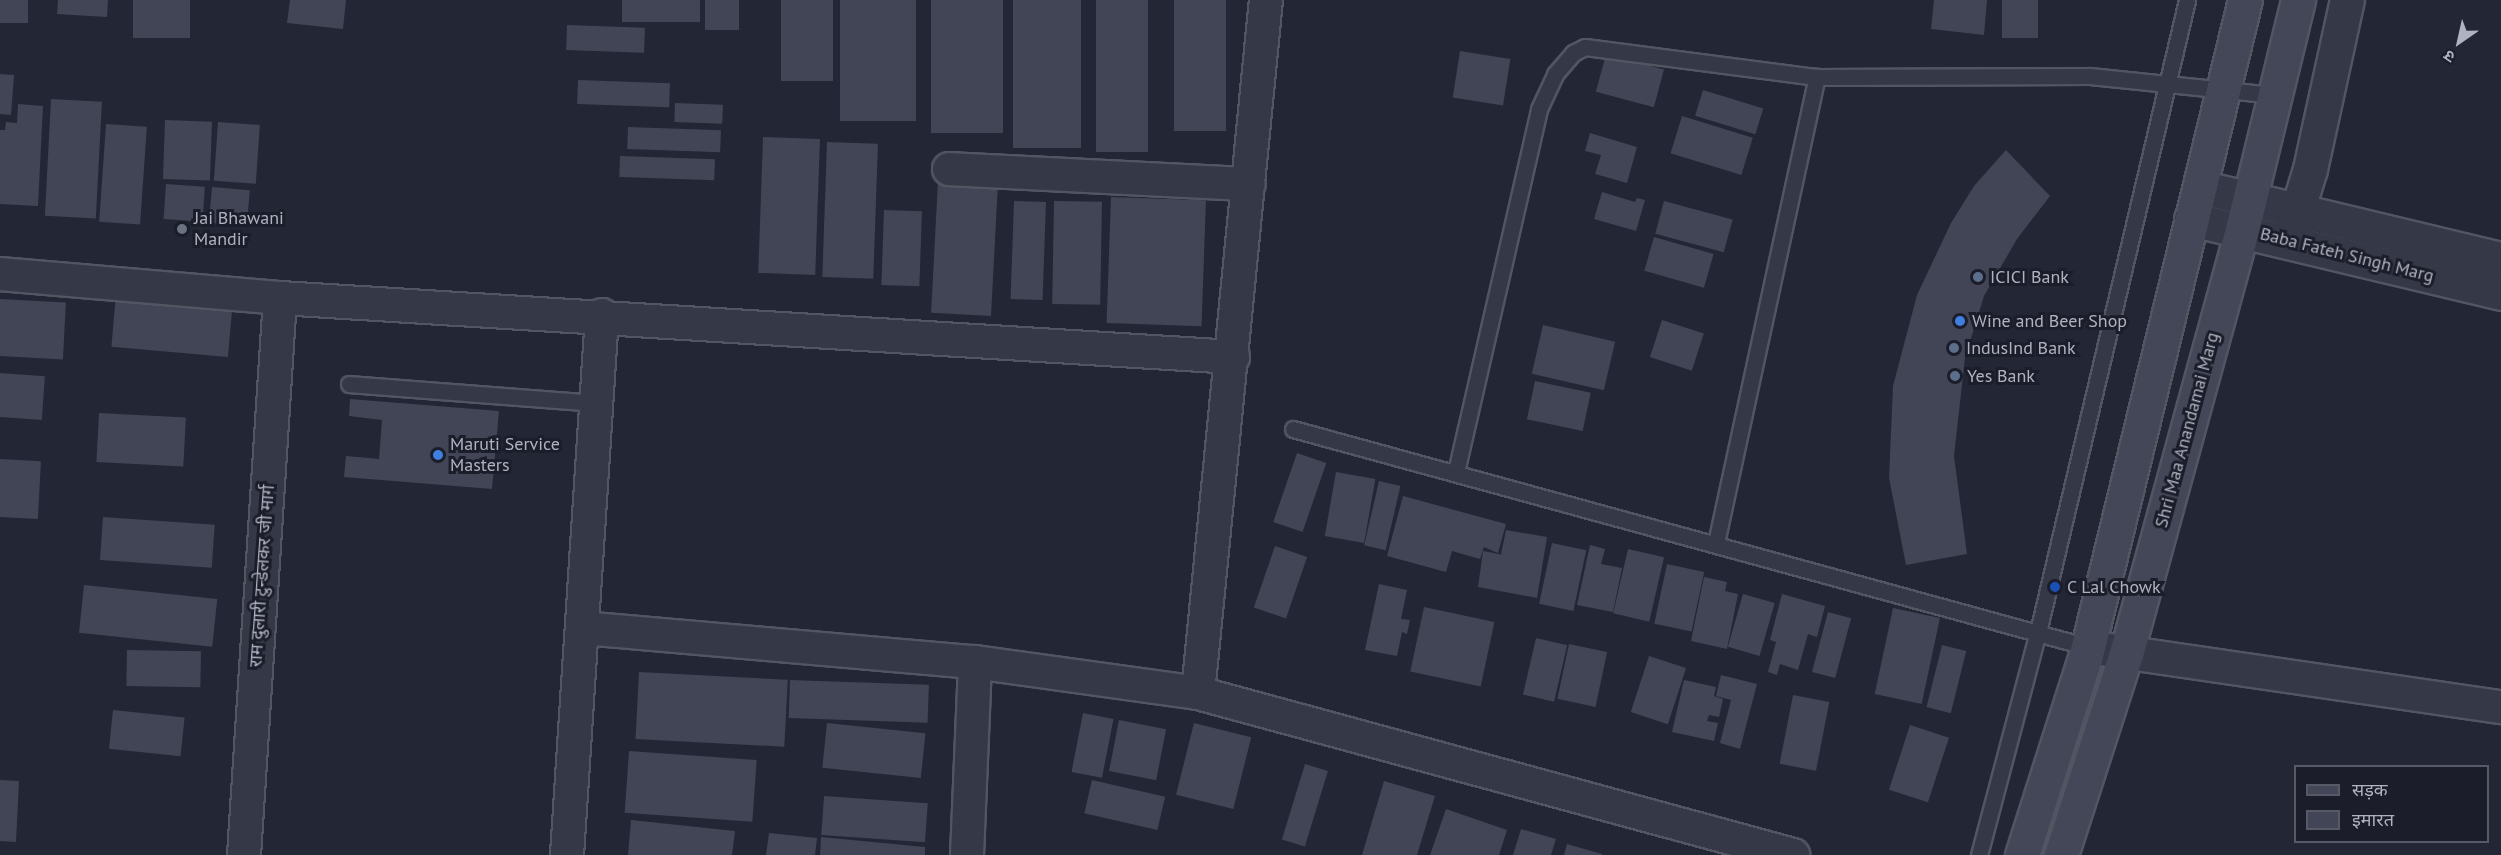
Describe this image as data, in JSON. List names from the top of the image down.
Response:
{
  "streets": {
    "main road": ["Shri Maa Anandamai Marg"],
    "street": ["Baba Fateh Singh Marg", "राम दुलारी टुन्डेलकर जी मार्ग"]
  },
  "crossings": [
    ["Baba Fateh Singh Marg", "Shri Maa Anandamai Marg"]
  ],
  "places": [
    "Jai Bhawani Mandir",
    "ICICI Bank",
    "Wine and Beer Shop",
    "IndusInd Bank",
    "Yes Bank",
    "Maruti Service Masters",
    "C Lal Chowk"
  ],
  "legend": ["सड़क", "इमारत"],
  "north": "bottom left"
}
